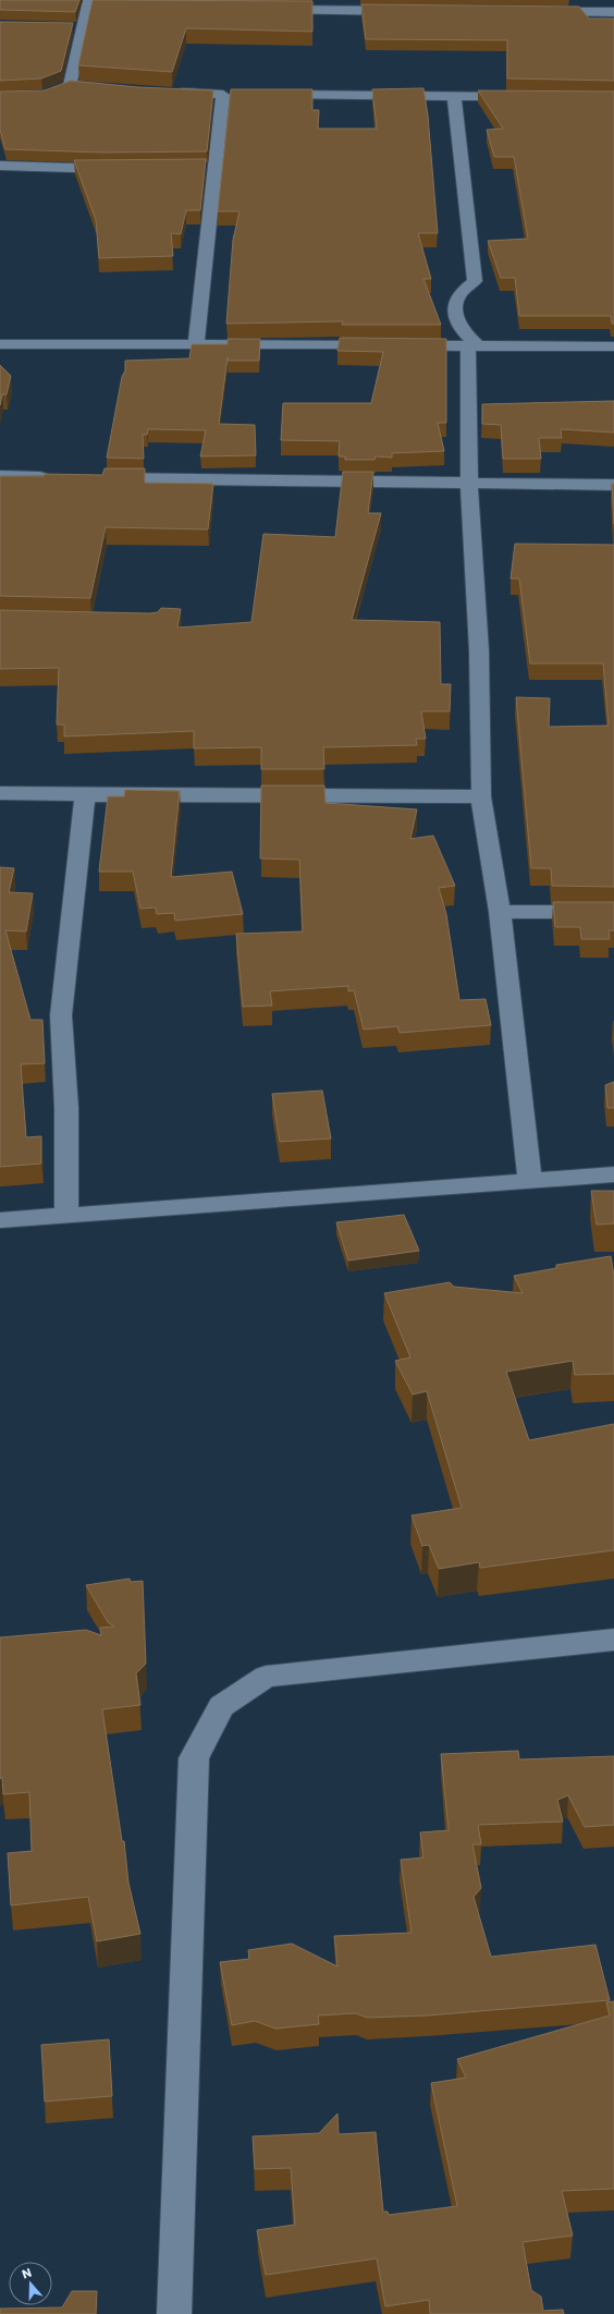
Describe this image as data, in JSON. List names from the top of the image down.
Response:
{
  "north": "top"
}
